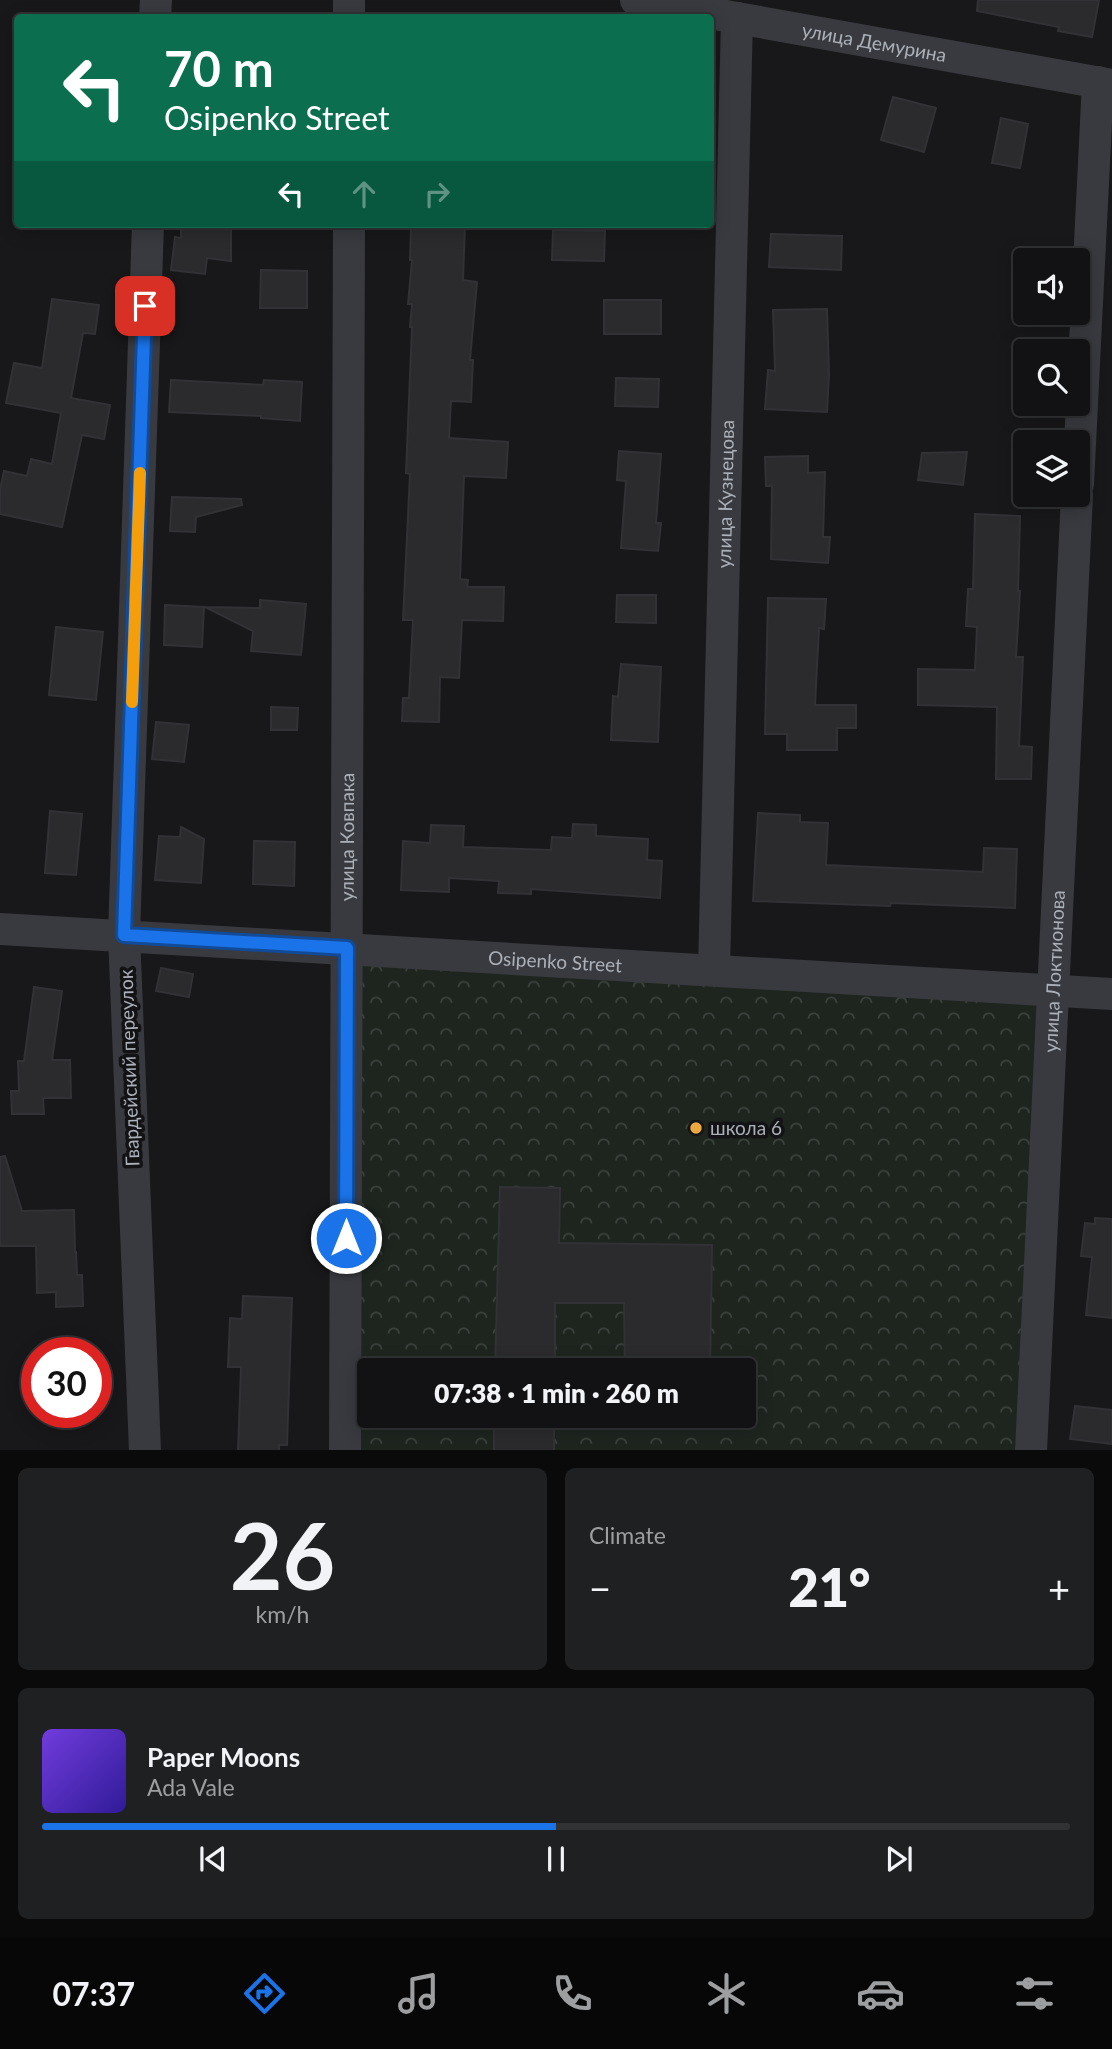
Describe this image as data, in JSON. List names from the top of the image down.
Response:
{
  "streets": {
    "street": [
      "улица Демурина",
      "улица Кузнецова",
      "улица Ковпака",
      "Osipenko Street",
      "улица Локтионова",
      "Гвардейский переулок"
    ]
  },
  "crossings": [
    ["улица Демурина", "улица Кузнецова"],
    ["улица Кузнецова", "Osipenko Street"],
    ["улица Ковпака", "Osipenko Street"],
    ["Osipenko Street", "улица Локтионова"],
    ["Osipenko Street", "Гвардейский переулок"]
  ],
  "places": ["школа 6"],
  "page": {
    "turn": ["70 m", "Osipenko Street"],
    "limit": "30",
    "trip": "07:38 · 1 min · 260 m",
    "tile": [
      ["26", "km/h"],
      "Climate"
    ],
    "heat": ["−", "21°", "+"],
    "song": ["Paper Moons", "Ada Vale"],
    "tabs": "07:37"
  }
}
